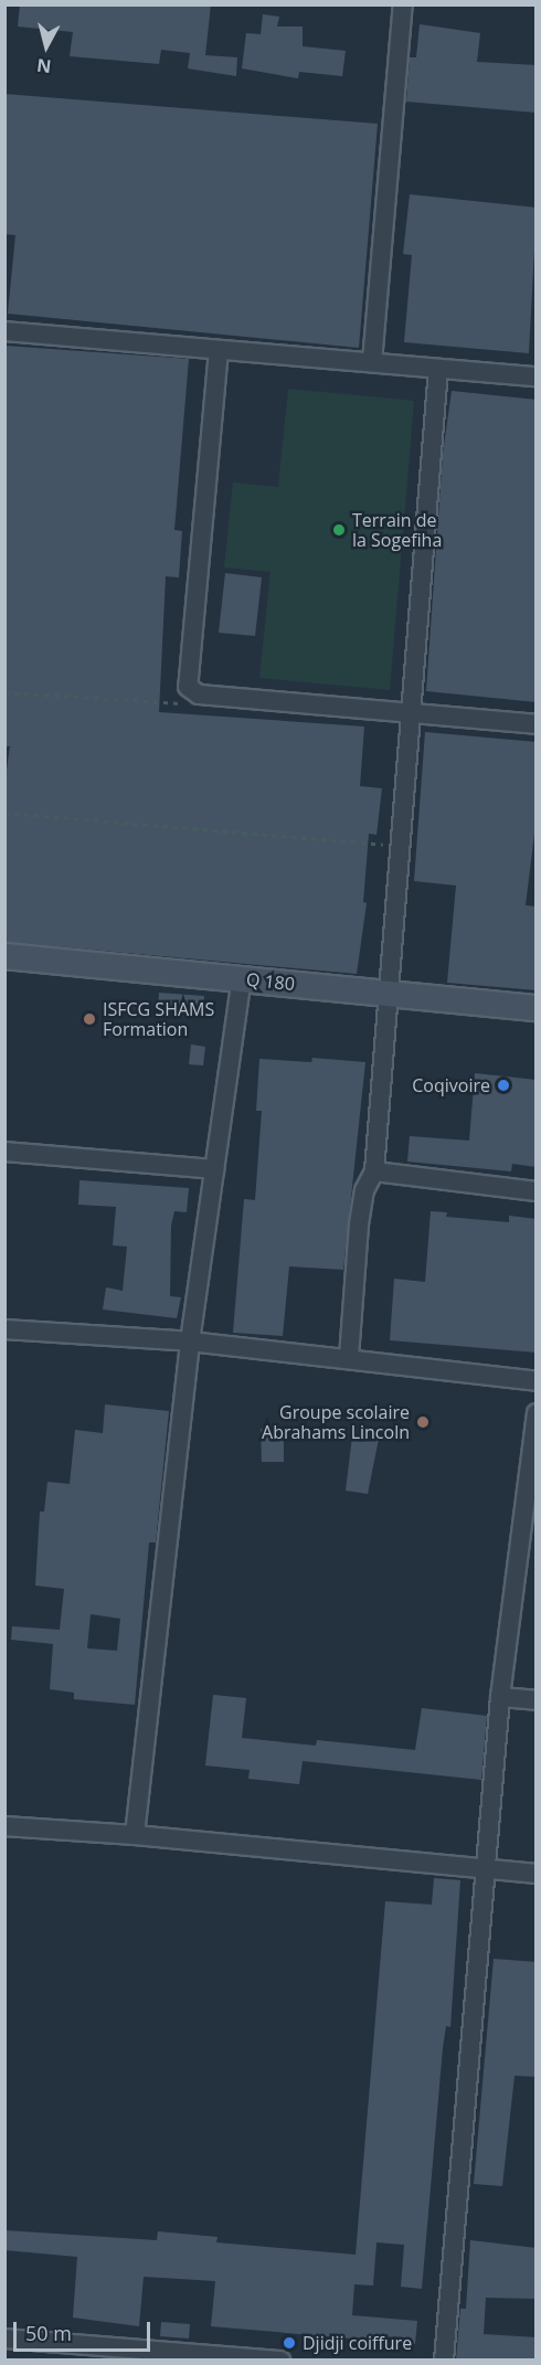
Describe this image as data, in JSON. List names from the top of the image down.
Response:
{
  "streets": {
    "street": ["Q 180"]
  },
  "places": [
    "Terrain de la Sogefiha",
    "ISFCG SHAMS Formation",
    "Coqivoire",
    "Groupe scolaire Abrahams Lincoln",
    "Djidji coiffure"
  ],
  "scale_bar": "50 m",
  "north": "bottom"
}
